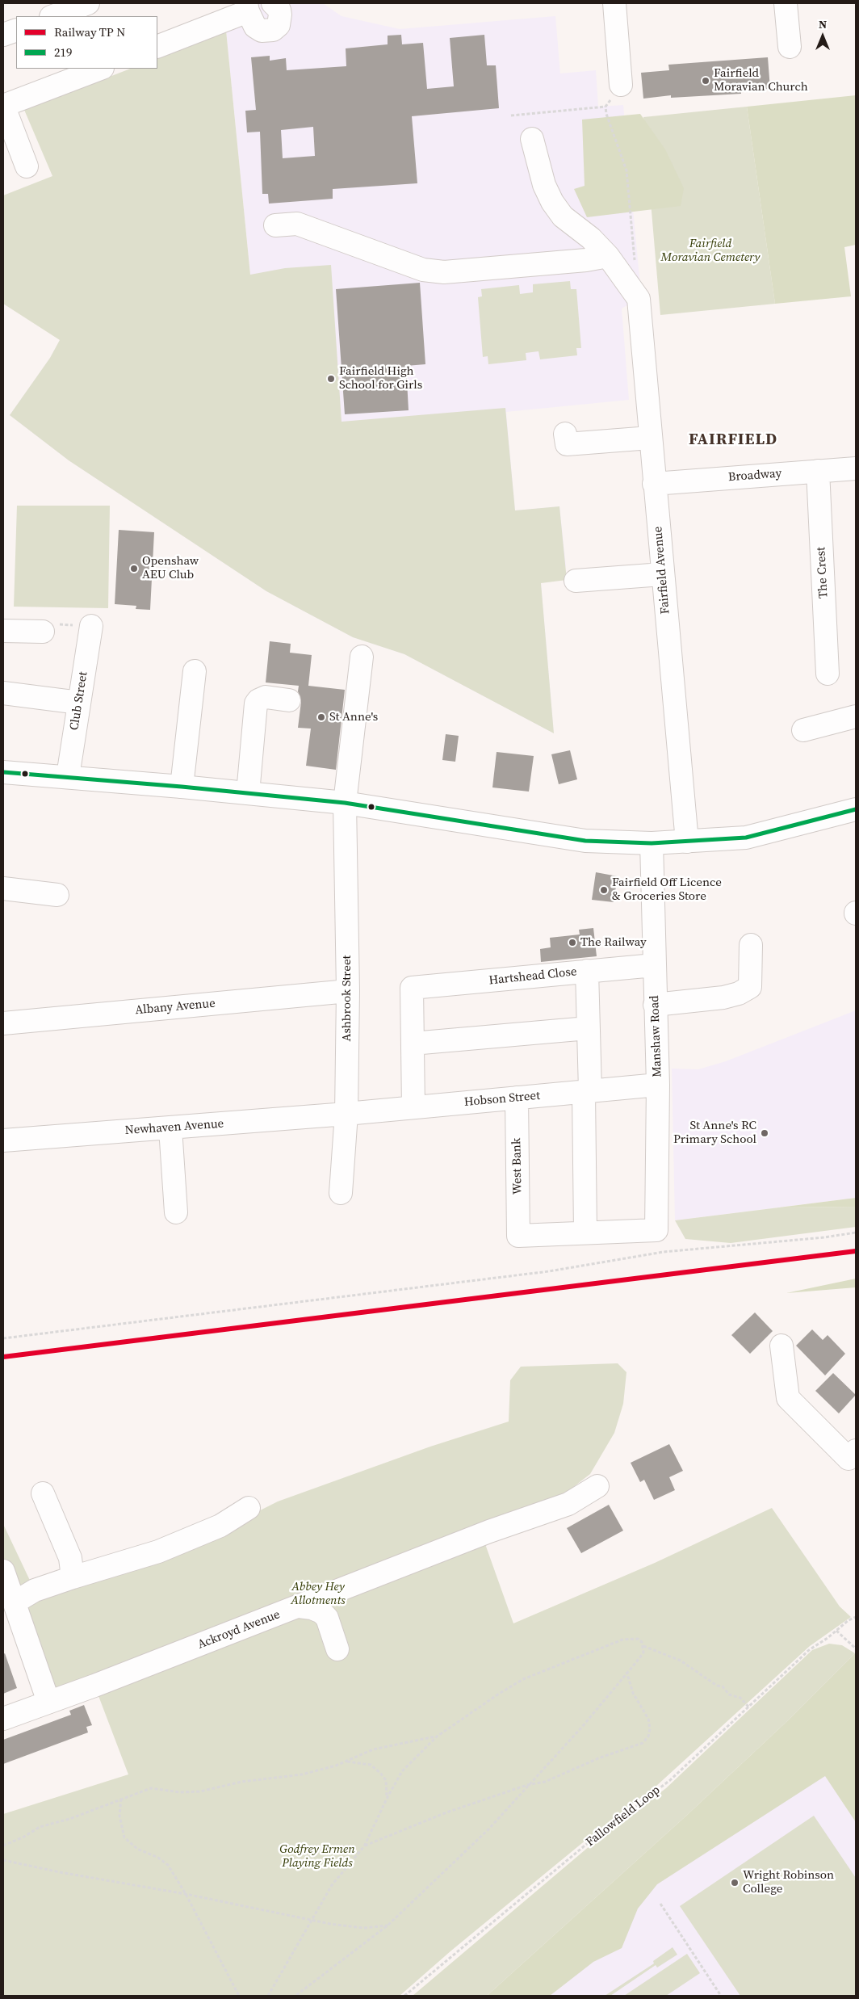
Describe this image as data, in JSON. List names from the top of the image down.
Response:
{
  "streets": {
    "main road": [
      "Broadway",
      "Fairfield Avenue",
      "The Crest",
      "Club Street",
      "Hartshead Close",
      "Ashbrook Street",
      "Albany Avenue",
      "Manshaw Road",
      "Hobson Street",
      "Newhaven Avenue",
      "West Bank",
      "Ackroyd Avenue"
    ],
    "path": ["Fallowfield Loop"]
  },
  "crossings": [
    ["Broadway", "Fairfield Avenue"],
    ["Broadway", "The Crest"],
    ["Hartshead Close", "Manshaw Road"],
    ["Ashbrook Street", "Albany Avenue"],
    ["Ashbrook Street", "Hobson Street"],
    ["Ashbrook Street", "Newhaven Avenue"],
    ["Manshaw Road", "Hobson Street"],
    ["Manshaw Road", "West Bank"],
    ["Hobson Street", "Newhaven Avenue"],
    ["Hobson Street", "West Bank"]
  ],
  "districts": ["FAIRFIELD"],
  "parks": ["Fairfield Moravian Cemetery", "Abbey Hey Allotments", "Godfrey Ermen Playing Fields"],
  "places": [
    "Fairfield Moravian Church",
    "Fairfield High School for Girls",
    "Openshaw AEU Club",
    "St Anne's",
    "Fairfield Off Licence & Groceries Store",
    "The Railway",
    "St Anne's RC Primary School",
    "Wright Robinson College"
  ],
  "lines": ["transit line 219"],
  "legend": ["Railway TP N", "219"],
  "north": "top"
}
